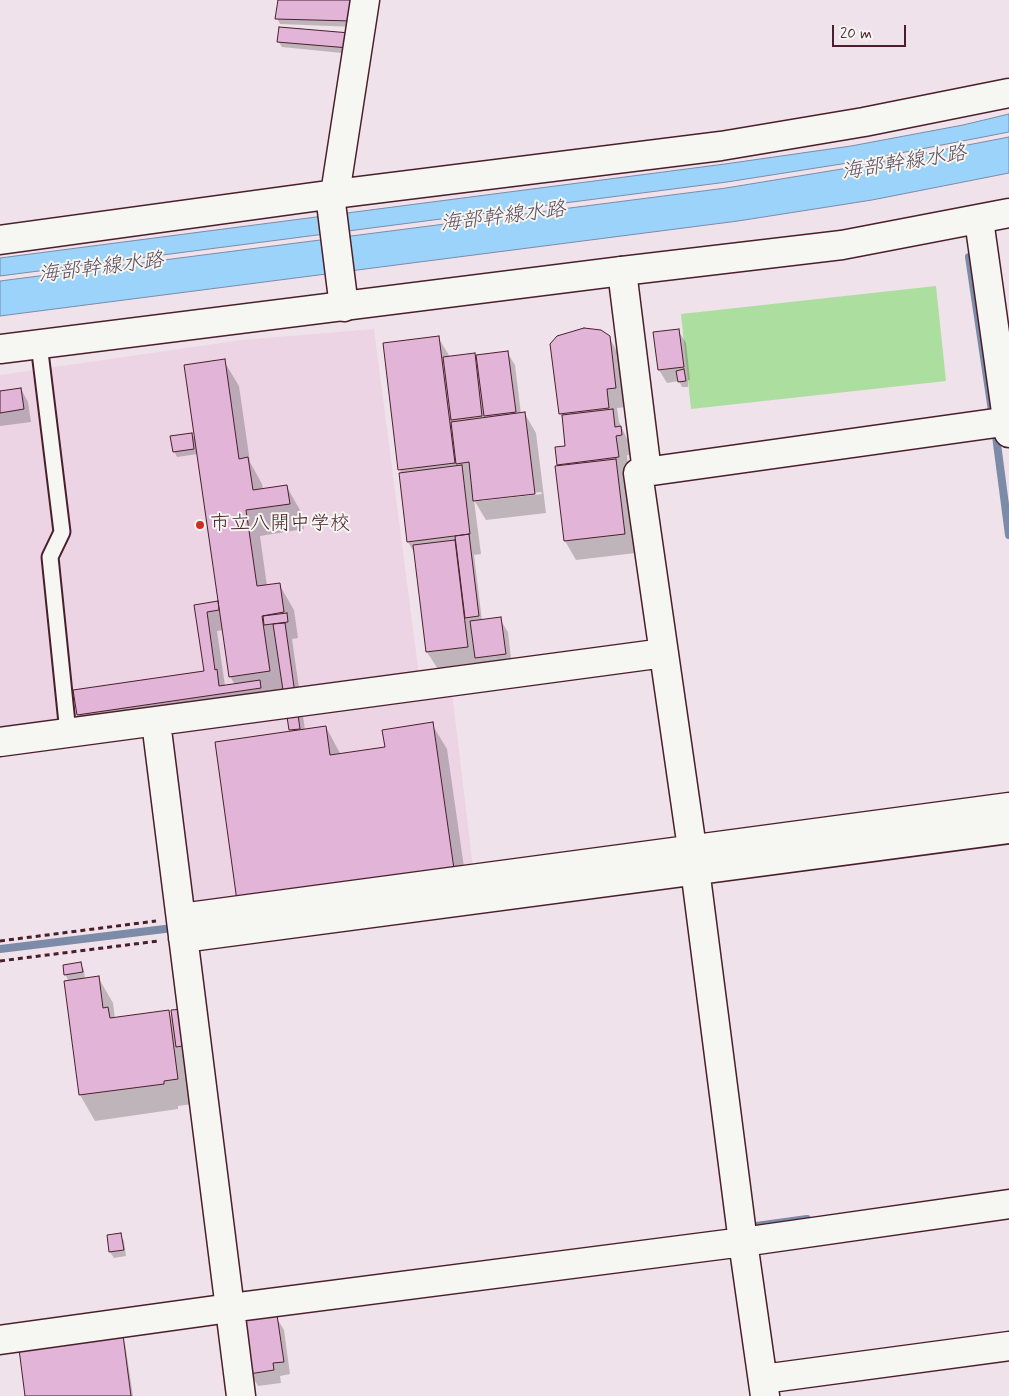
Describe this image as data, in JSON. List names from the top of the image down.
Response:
{
  "water": ["海部幹線水路"],
  "places": ["市立八開中学校"],
  "scale_bar": "20 m"
}
